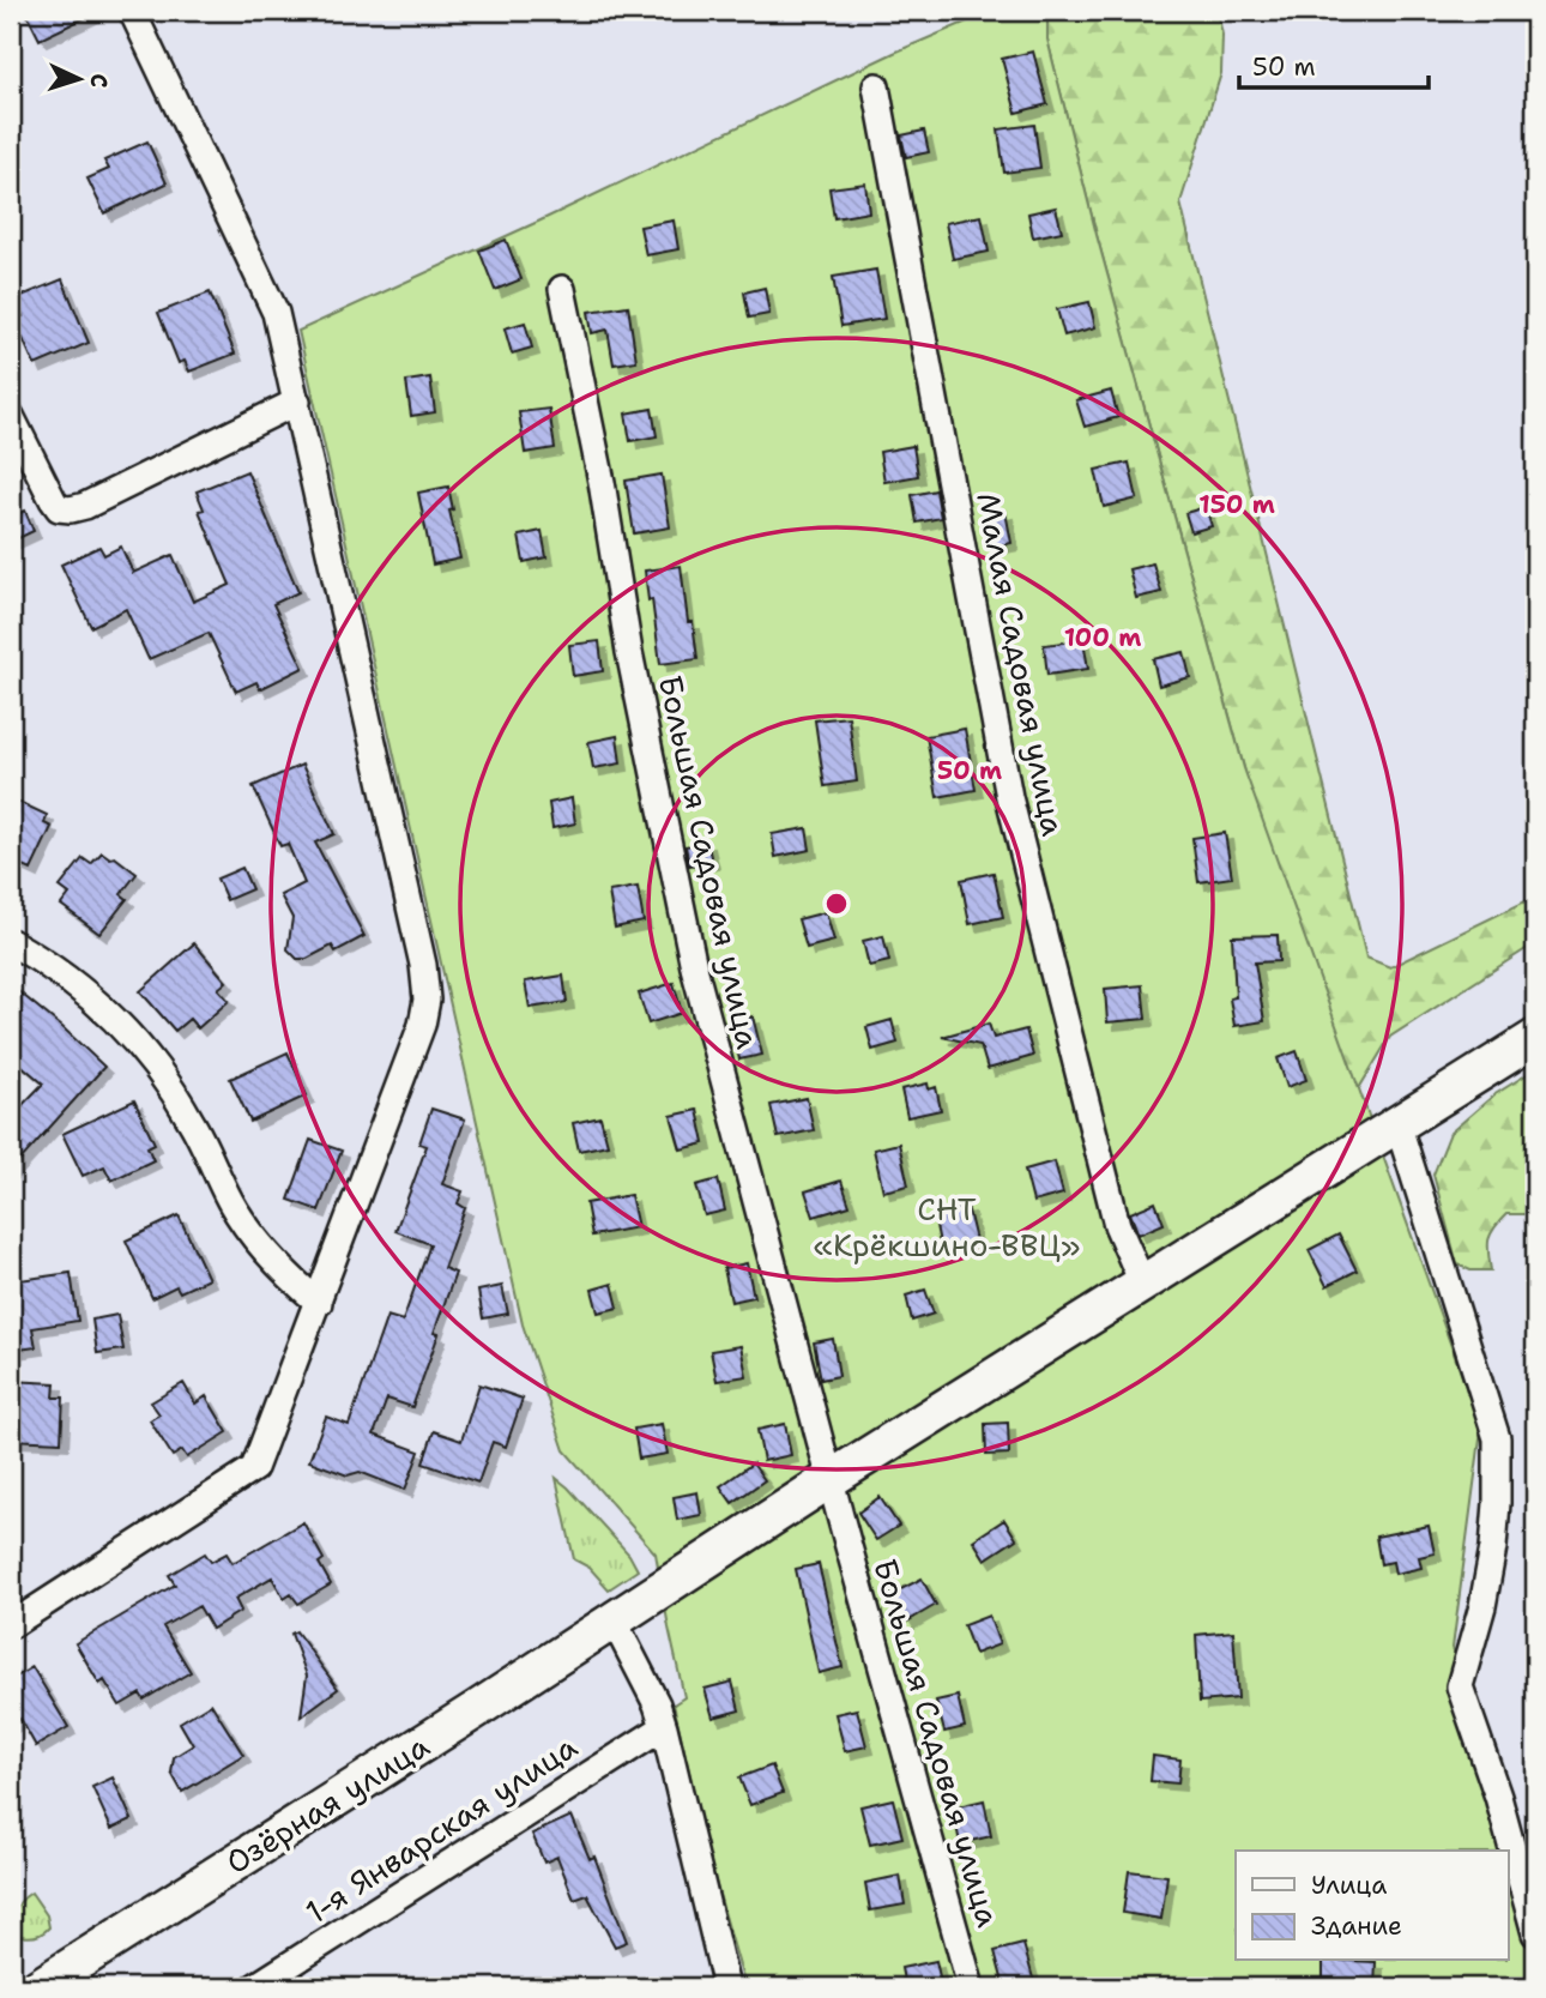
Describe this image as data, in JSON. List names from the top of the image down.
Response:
{
  "streets": {
    "main road": ["Озёрная улица"],
    "street": ["Малая Садовая улица", "Большая Садовая улица", "1-я Январская улица"]
  },
  "crossings": [
    ["Малая Садовая улица", "Озёрная улица"],
    ["Большая Садовая улица", "Озёрная улица"]
  ],
  "parks": ["СНТ «Крёкшино-ВВЦ»"],
  "legend": ["Улица", "Здание"],
  "scale_bar": "50 m",
  "north": "right",
  "rings": ["150 m", "100 m", "50 m"]
}
